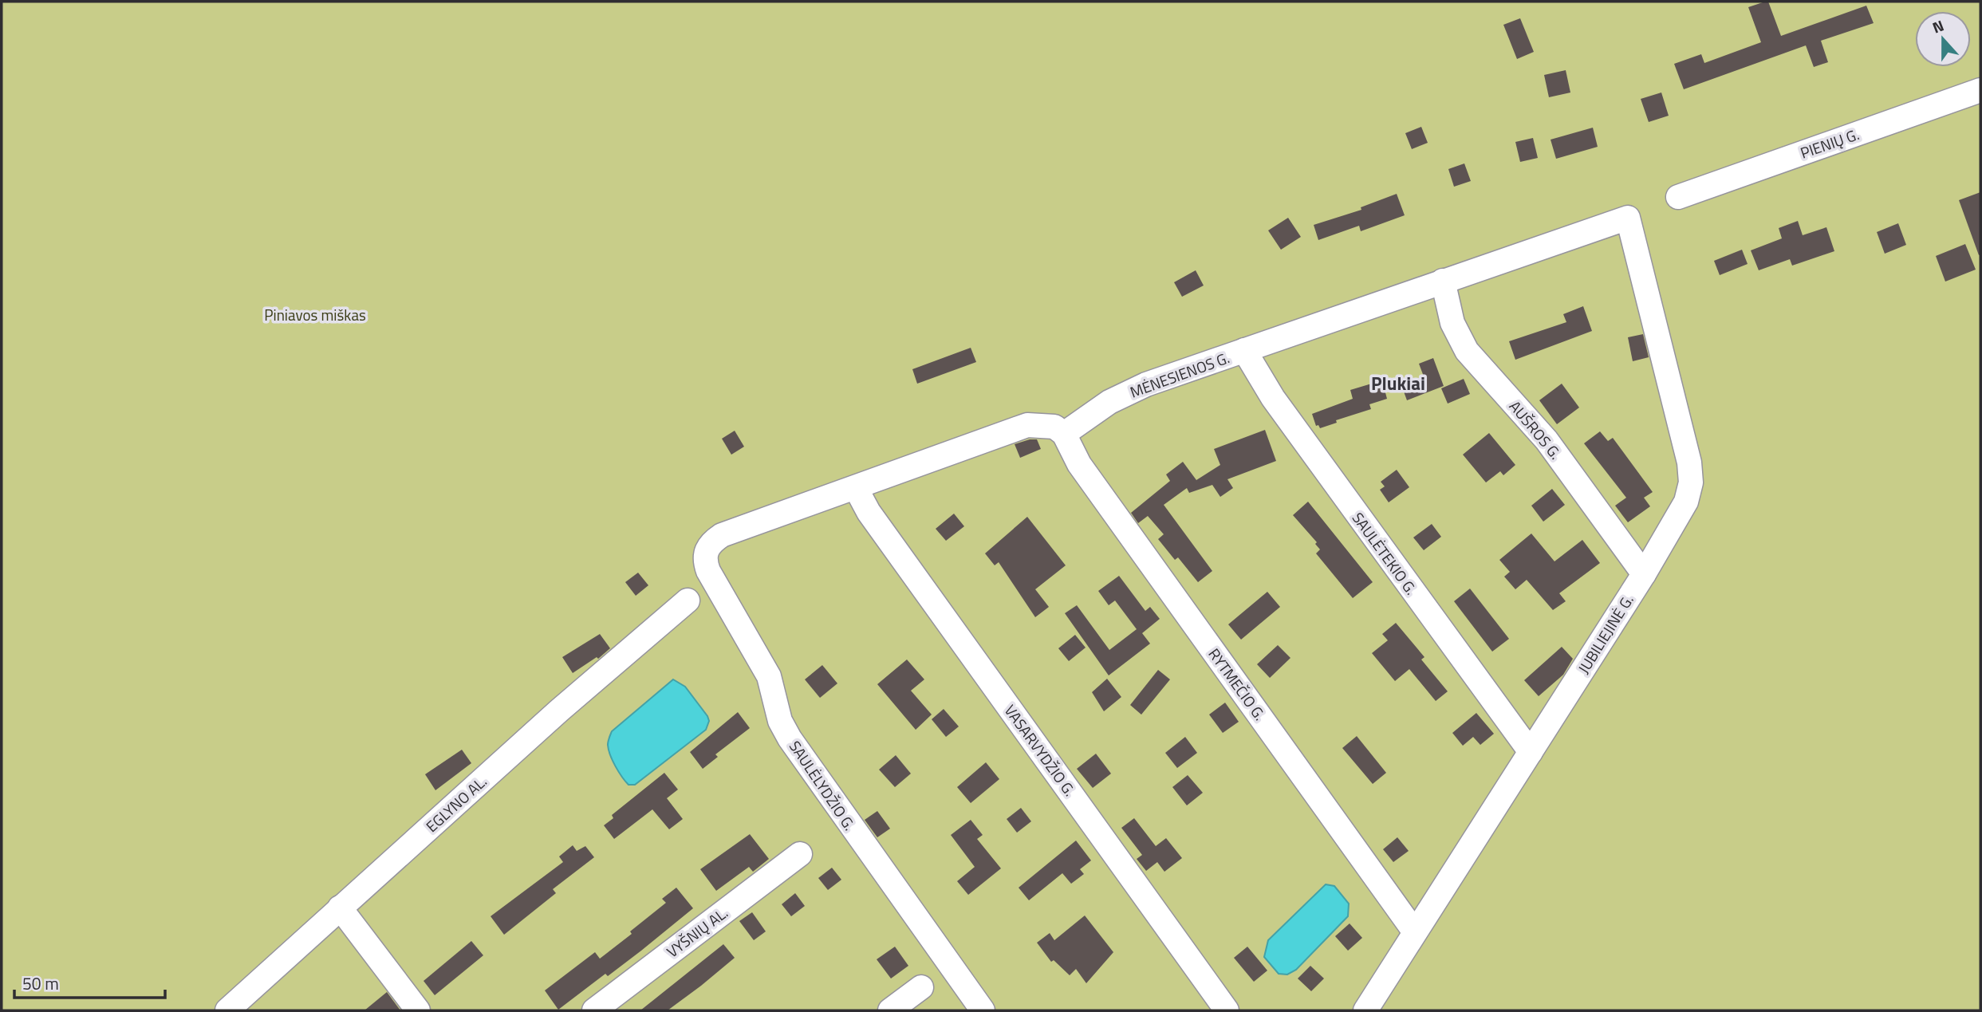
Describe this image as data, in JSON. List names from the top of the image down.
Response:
{
  "streets": {
    "street": [
      "PIENIŲ G.",
      "MĖNESIENOS G.",
      "AUŠROS G.",
      "SAULĖTEKIO G.",
      "JUBILIEJINĖ G.",
      "RYTMEČIO G.",
      "VASARVYDŽIO G.",
      "SAULĖLYDŽIO G.",
      "EGLYNO AL.",
      "VYŠNIŲ AL."
    ]
  },
  "crossings": [
    ["MĖNESIENOS G.", "AUŠROS G."],
    ["MĖNESIENOS G.", "SAULĖTEKIO G."],
    ["MĖNESIENOS G.", "JUBILIEJINĖ G."],
    ["MĖNESIENOS G.", "RYTMEČIO G."],
    ["AUŠROS G.", "JUBILIEJINĖ G."],
    ["SAULĖTEKIO G.", "JUBILIEJINĖ G."],
    ["JUBILIEJINĖ G.", "RYTMEČIO G."],
    ["VASARVYDŽIO G.", "SAULĖLYDŽIO G."]
  ],
  "districts": ["Plukiai"],
  "parks": ["Piniavos miškas"],
  "scale_bar": "50 m",
  "north": "top"
}
